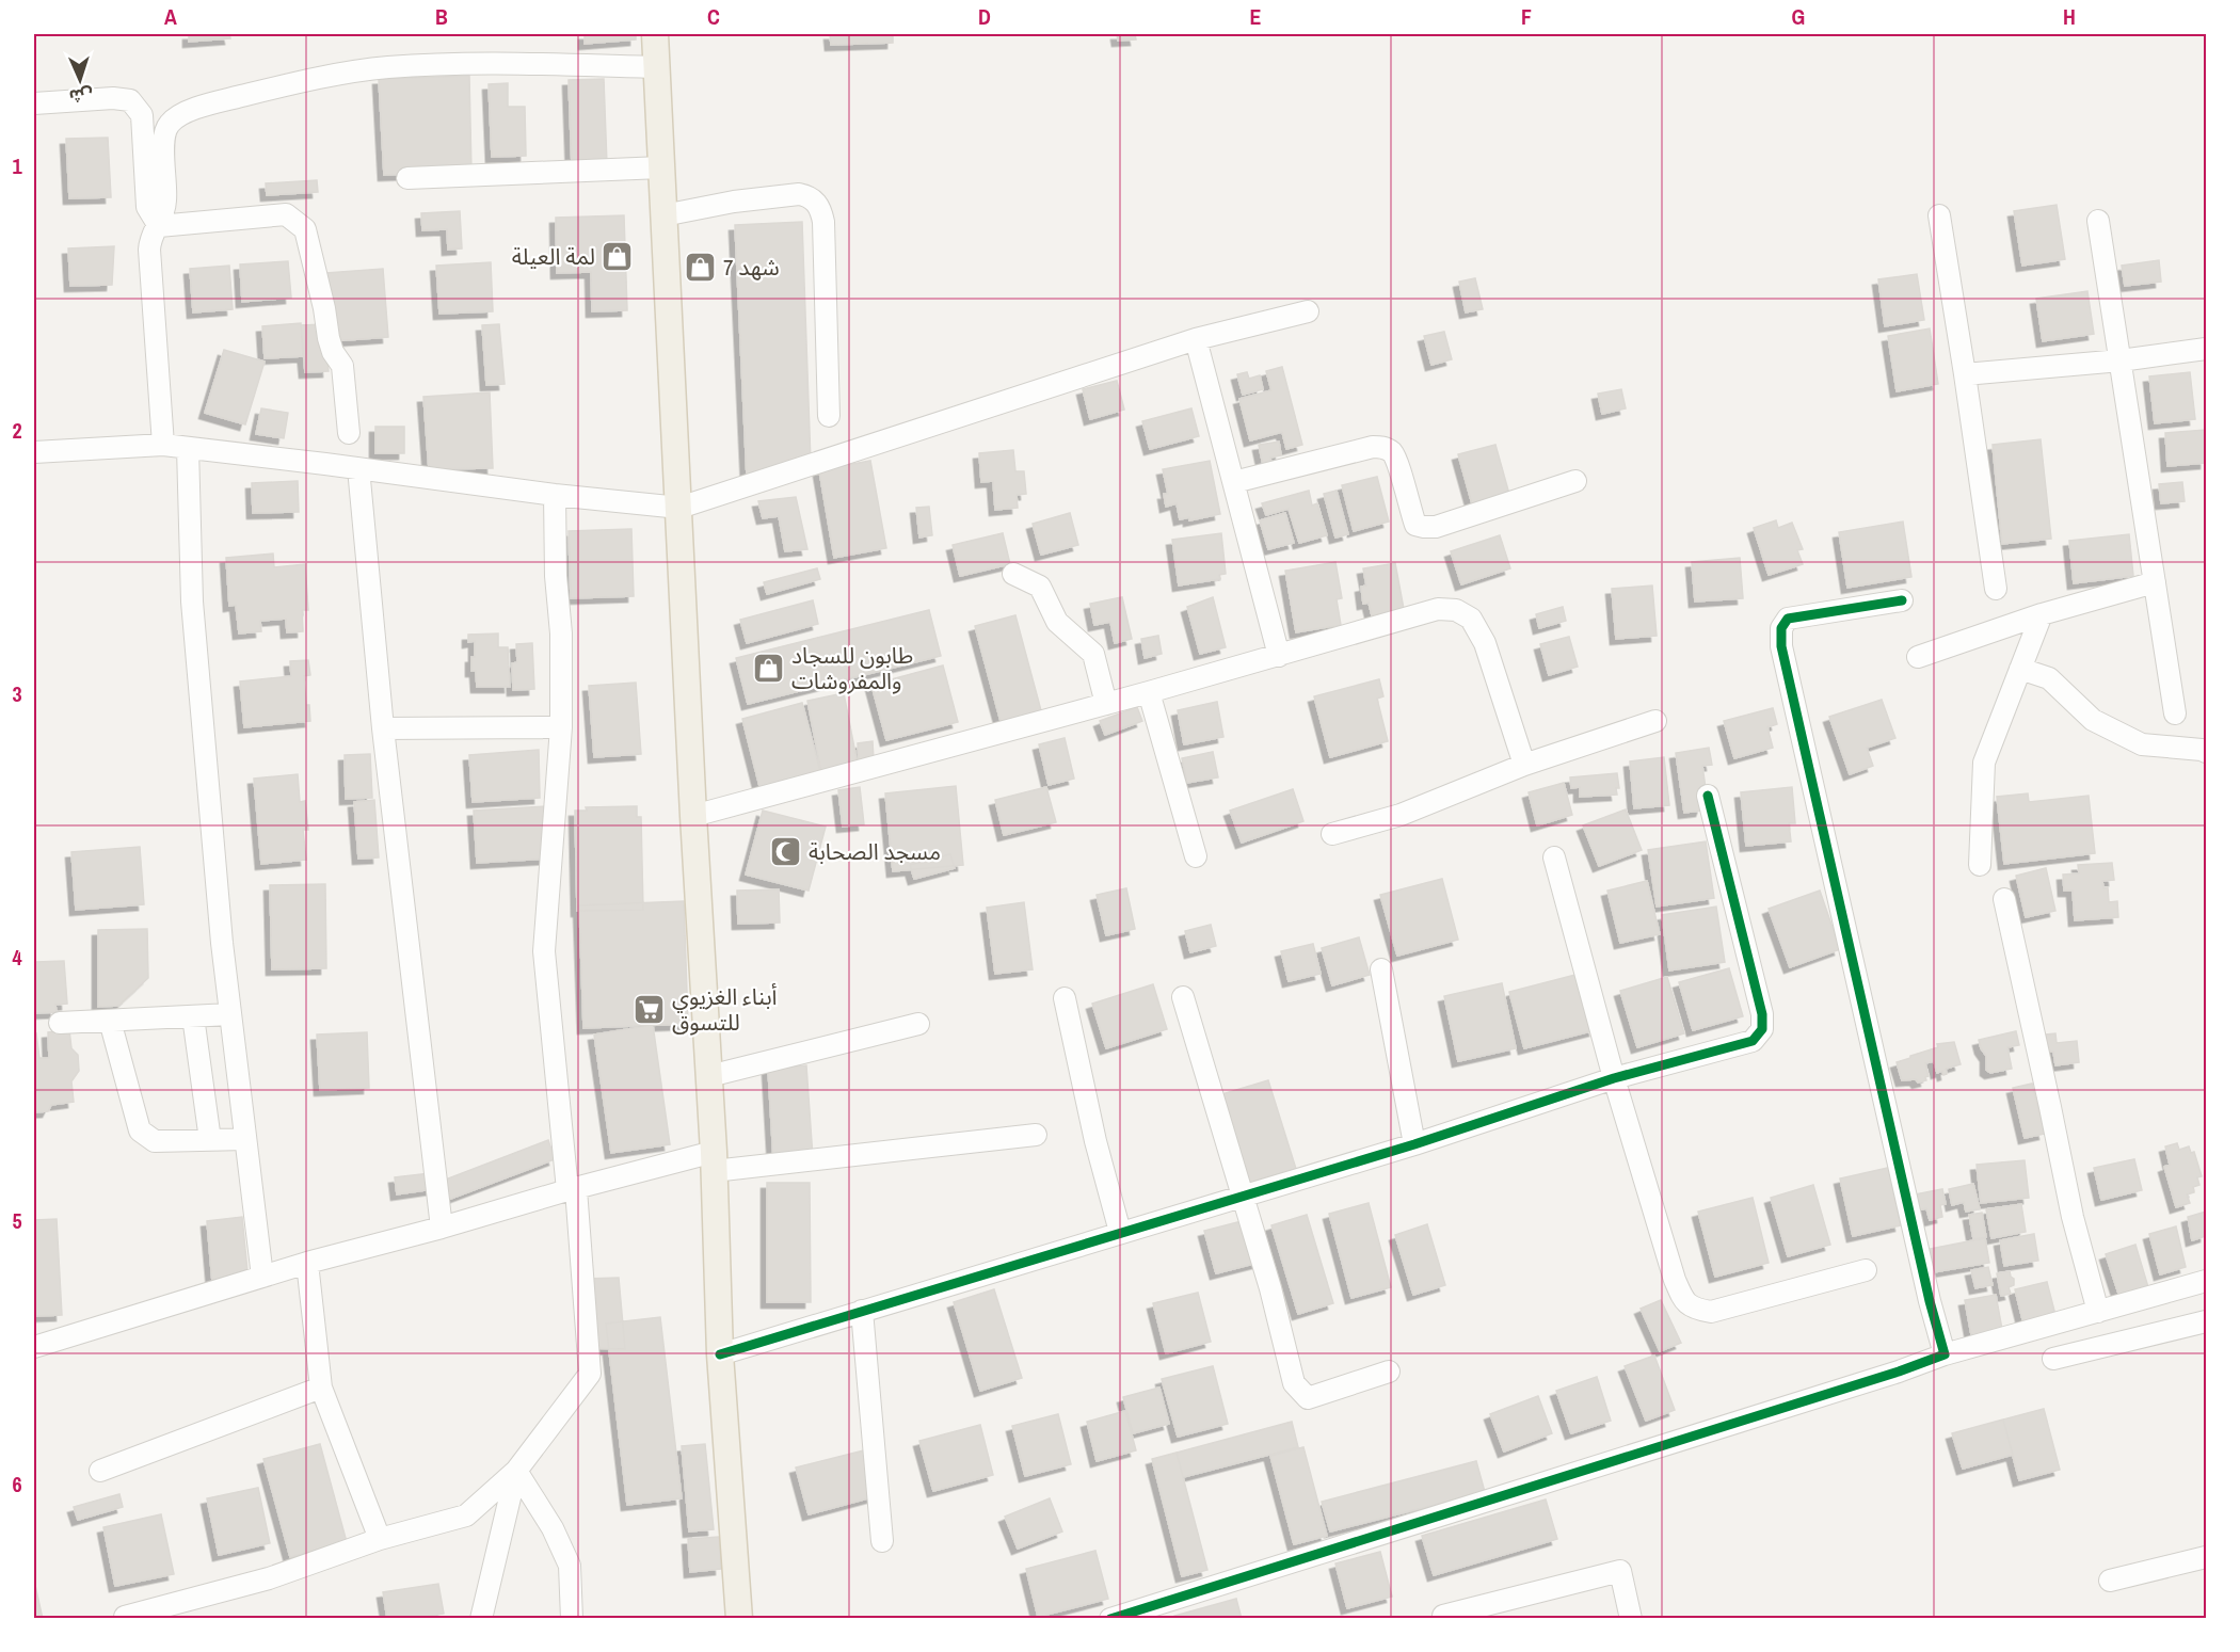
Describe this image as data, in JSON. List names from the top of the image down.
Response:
{
  "places": {
    "shop": ["لمة العيلة", "شهد 7", "طابون للسجاد والمفروشات"],
    "mosque": ["مسجد الصحابة"],
    "supermarket": ["أبناء الغزيوي للتسوق"]
  },
  "north": "bottom",
  "grid": {
    "columns": [
      "A",
      "B",
      "C",
      "D",
      "E",
      "F",
      "G",
      "H"
    ],
    "rows": [
      "1",
      "2",
      "3",
      "4",
      "5",
      "6"
    ]
  }
}
